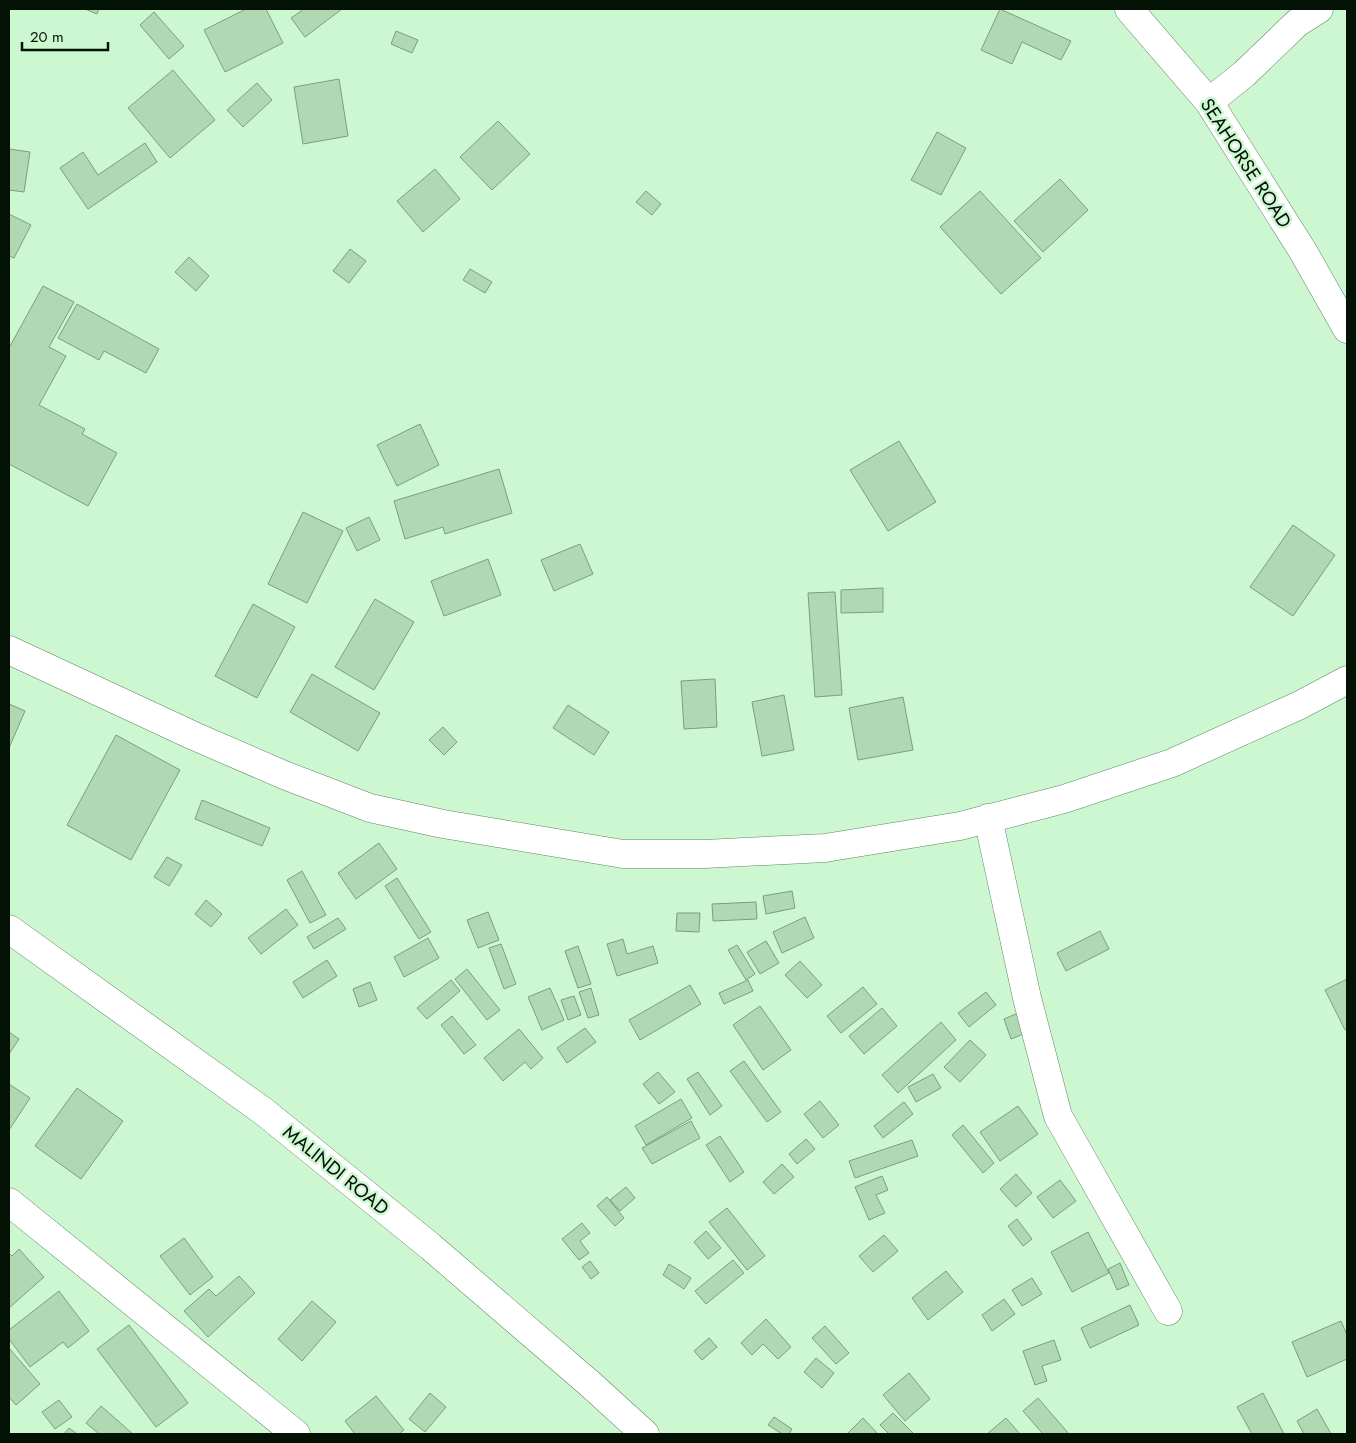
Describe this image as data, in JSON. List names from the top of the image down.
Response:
{
  "streets": {
    "main road": ["SEAHORSE ROAD", "MALINDI ROAD"]
  },
  "scale_bar": "20 m"
}
